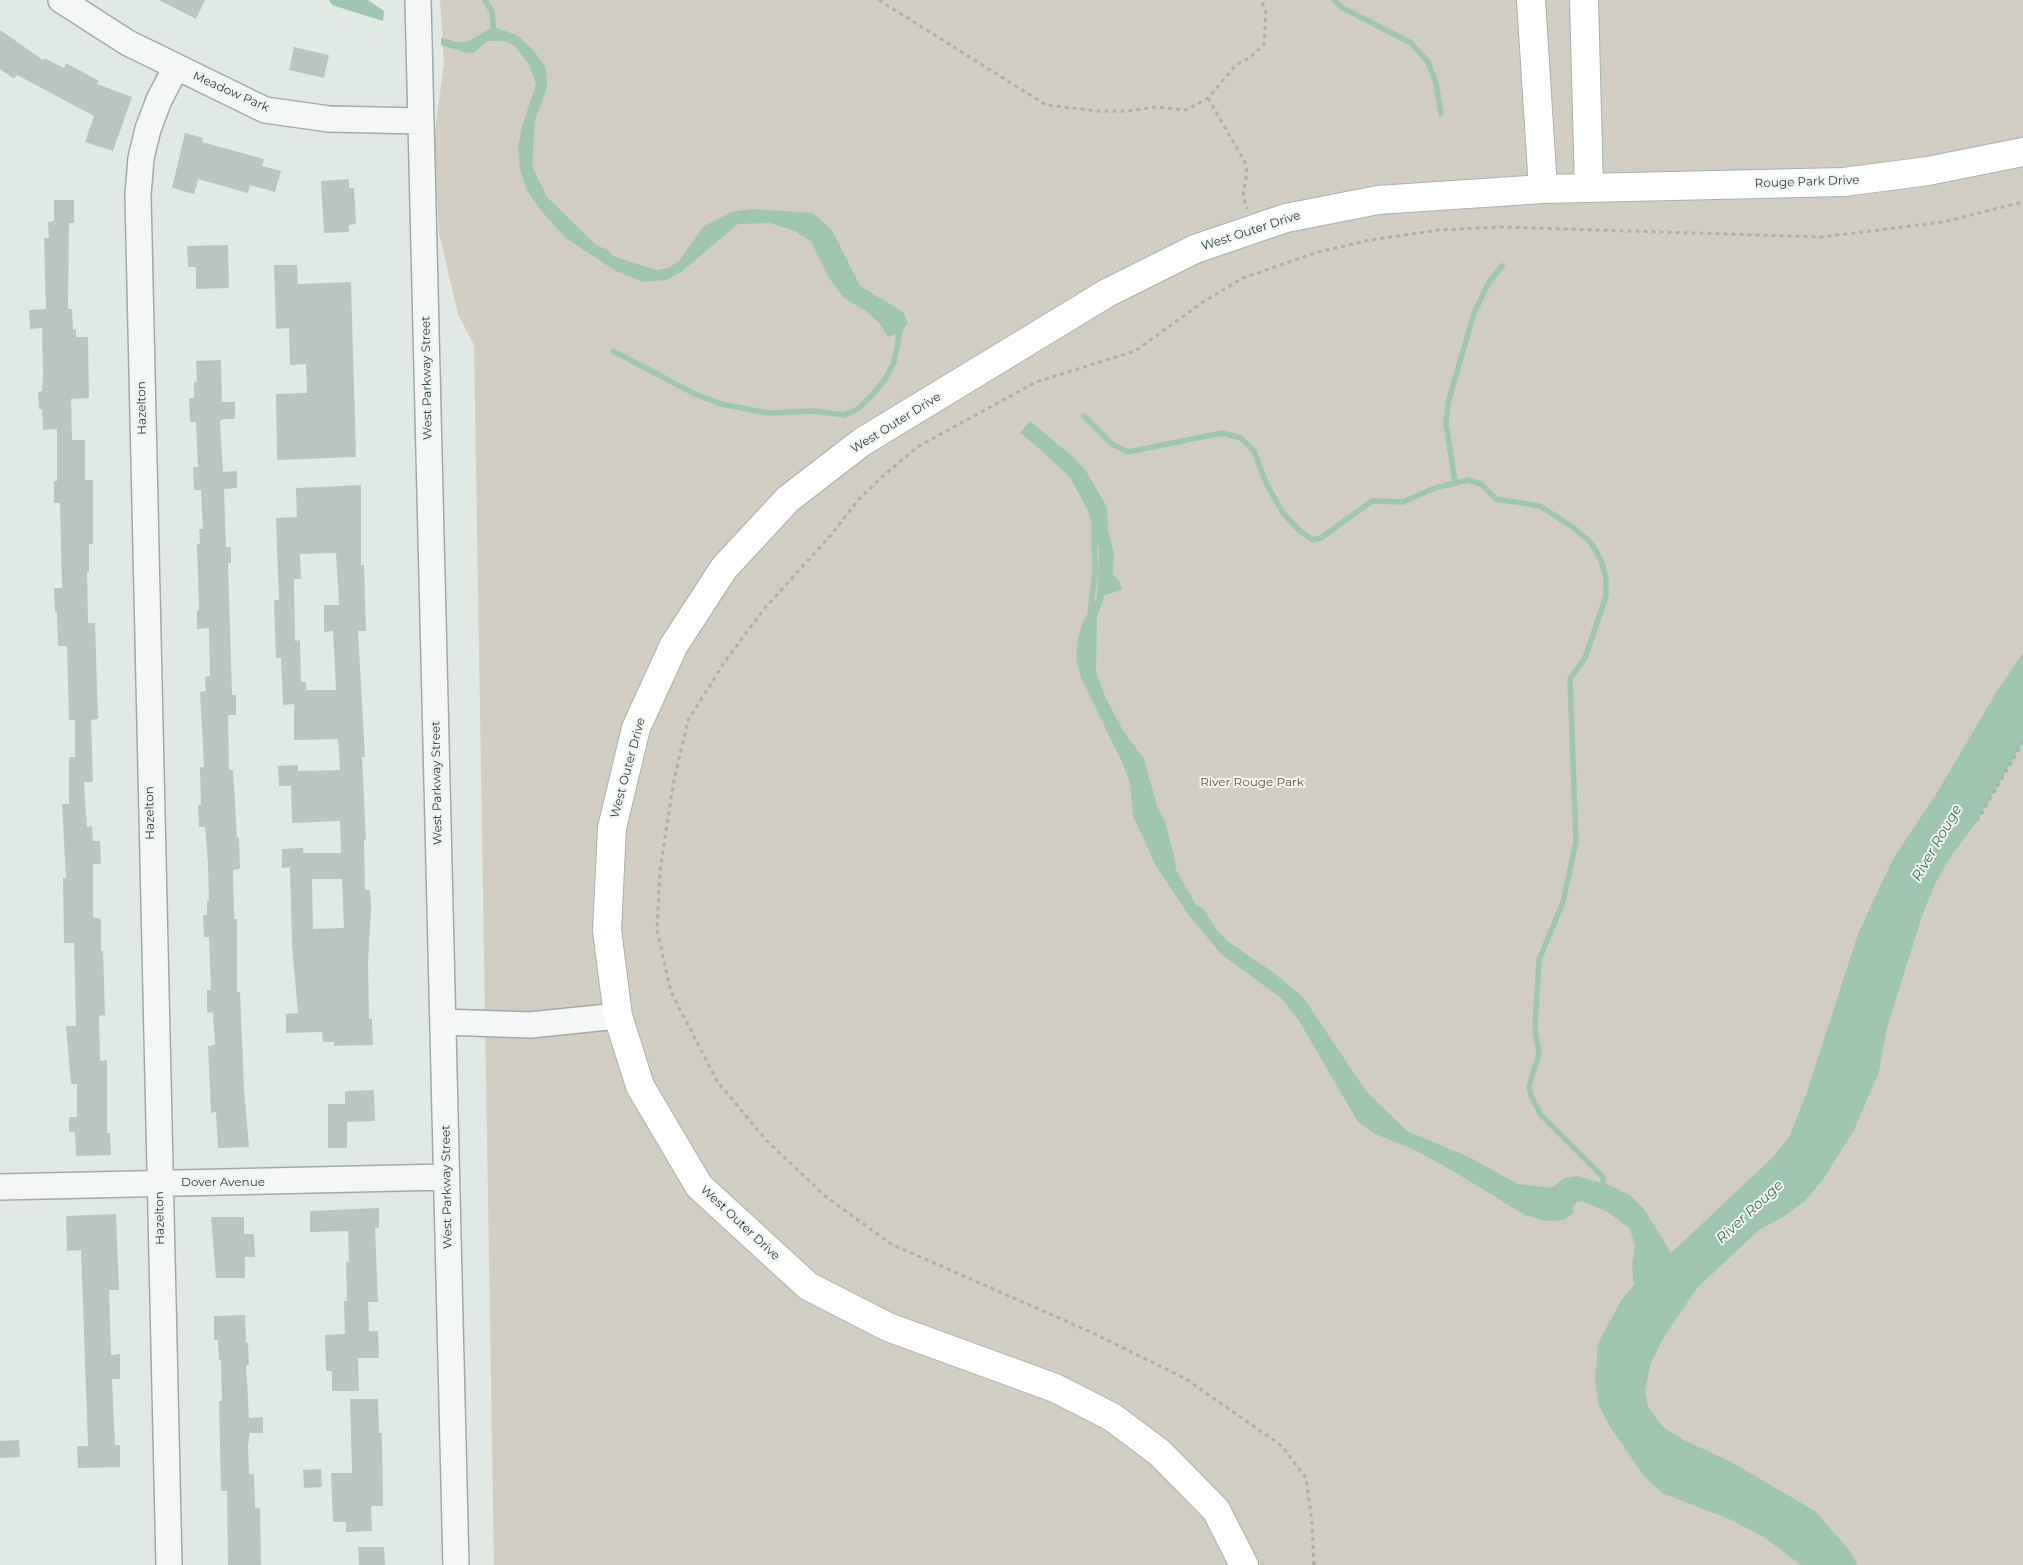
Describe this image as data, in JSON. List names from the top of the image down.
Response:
{
  "streets": {
    "main road": ["Rouge Park Drive", "West Outer Drive"],
    "street": [
      "Meadow Park",
      "West Parkway Street",
      "Hazelton",
      "Dover Avenue"
    ]
  },
  "crossings": [
    ["Meadow Park", "West Parkway Street"],
    ["Meadow Park", "Hazelton"],
    ["Rouge Park Drive", "West Outer Drive"],
    ["West Parkway Street", "Dover Avenue"],
    ["Hazelton", "Dover Avenue"]
  ],
  "water": ["River Rouge"],
  "parks": ["River Rouge Park"]
}
